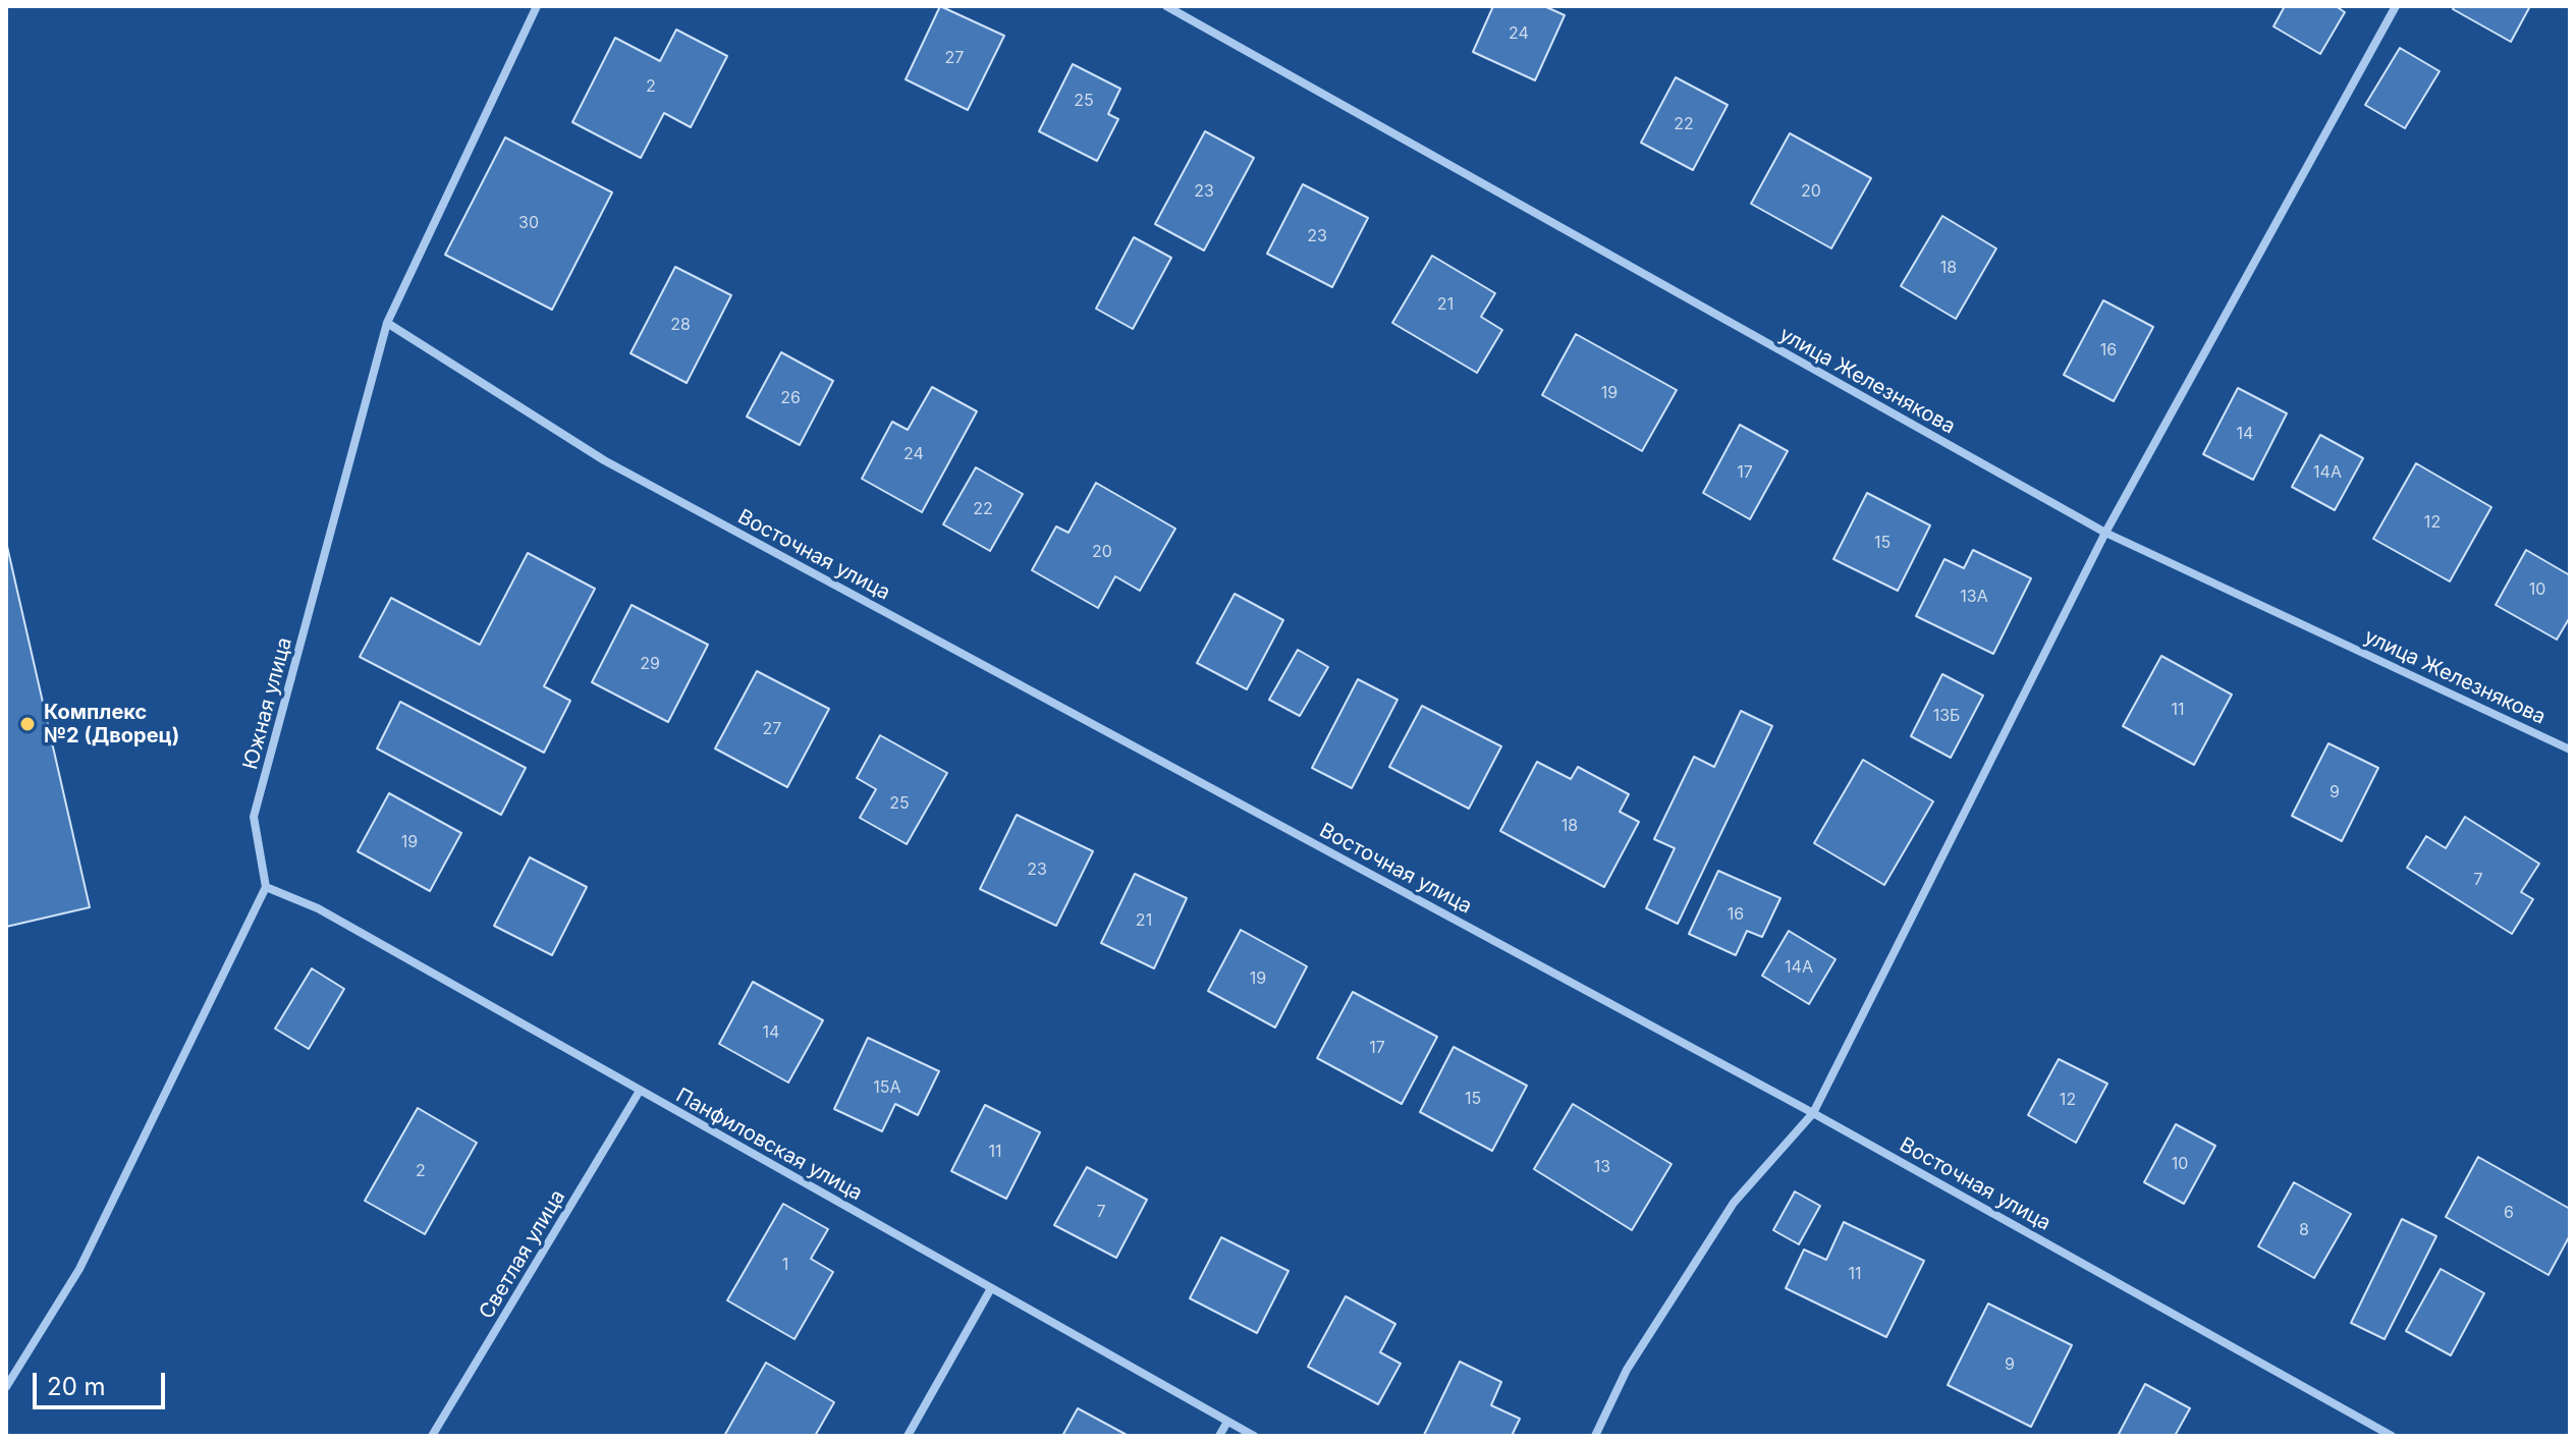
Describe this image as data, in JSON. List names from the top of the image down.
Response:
{
  "streets": {
    "street": [
      "улица Железнякова",
      "Восточная улица",
      "Южная улица",
      "Панфиловская улица",
      "Светлая улица"
    ]
  },
  "crossings": [
    ["Восточная улица", "Южная улица"],
    ["Южная улица", "Панфиловская улица"],
    ["Панфиловская улица", "Светлая улица"]
  ],
  "places": ["Комплекс №2 (Дворец)"],
  "house_numbers": [
    "24",
    "27",
    "2",
    "25",
    "22",
    "23",
    "20",
    "30",
    "23",
    "18",
    "21",
    "28",
    "16",
    "19",
    "26",
    "14",
    "24",
    "17",
    "14А",
    "22",
    "12",
    "15",
    "20",
    "10",
    "13А",
    "29",
    "11",
    "13Б",
    "27",
    "9",
    "25",
    "18",
    "19",
    "23",
    "7",
    "16",
    "21",
    "14А",
    "19",
    "14",
    "17",
    "15А",
    "15",
    "12",
    "11",
    "10",
    "13",
    "2",
    "7",
    "6",
    "8",
    "1",
    "11",
    "9"
  ],
  "scale_bar": "20 m"
}
